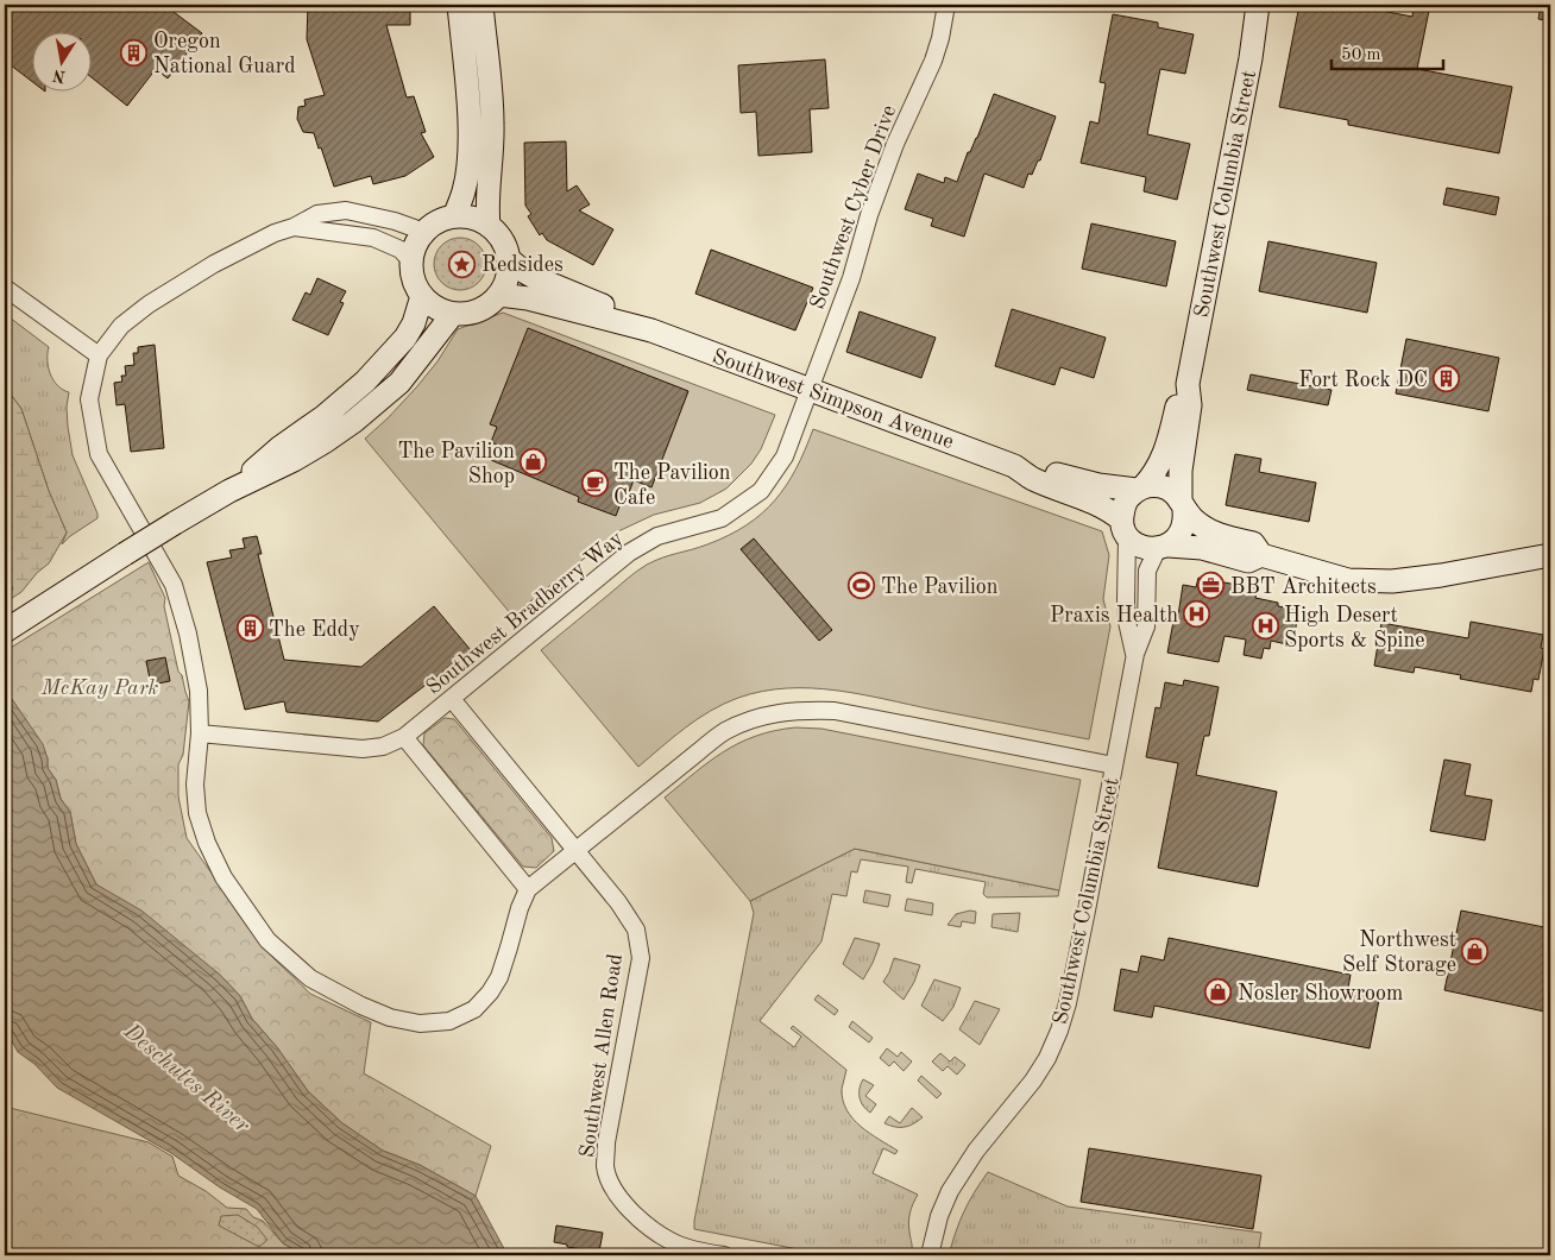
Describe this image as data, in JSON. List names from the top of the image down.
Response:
{
  "streets": {
    "street": [
      "Southwest Columbia Street",
      "Southwest Cyber Drive",
      "Southwest Simpson Avenue",
      "Southwest Bradberry Way",
      "Southwest Allen Road"
    ]
  },
  "crossings": [
    ["Southwest Columbia Street", "Southwest Simpson Avenue"],
    ["Southwest Cyber Drive", "Southwest Simpson Avenue"],
    ["Southwest Cyber Drive", "Southwest Bradberry Way"],
    ["Southwest Simpson Avenue", "Southwest Bradberry Way"],
    ["Southwest Bradberry Way", "Southwest Allen Road"]
  ],
  "water": ["Deschutes River"],
  "parks": ["McKay Park"],
  "places": {
    "building": ["Oregon National Guard", "Fort Rock DC", "The Eddy"],
    "place": ["Redsides"],
    "shop": ["The Pavilion Shop", "Northwest Self Storage", "Nosler Showroom"],
    "cafe": ["The Pavilion Cafe"],
    "sports": ["The Pavilion"],
    "office": ["BBT Architects"],
    "hospital": ["Praxis Health", "High Desert Sports & Spine"]
  },
  "scale_bar": "50 m",
  "north": "bottom"
}
